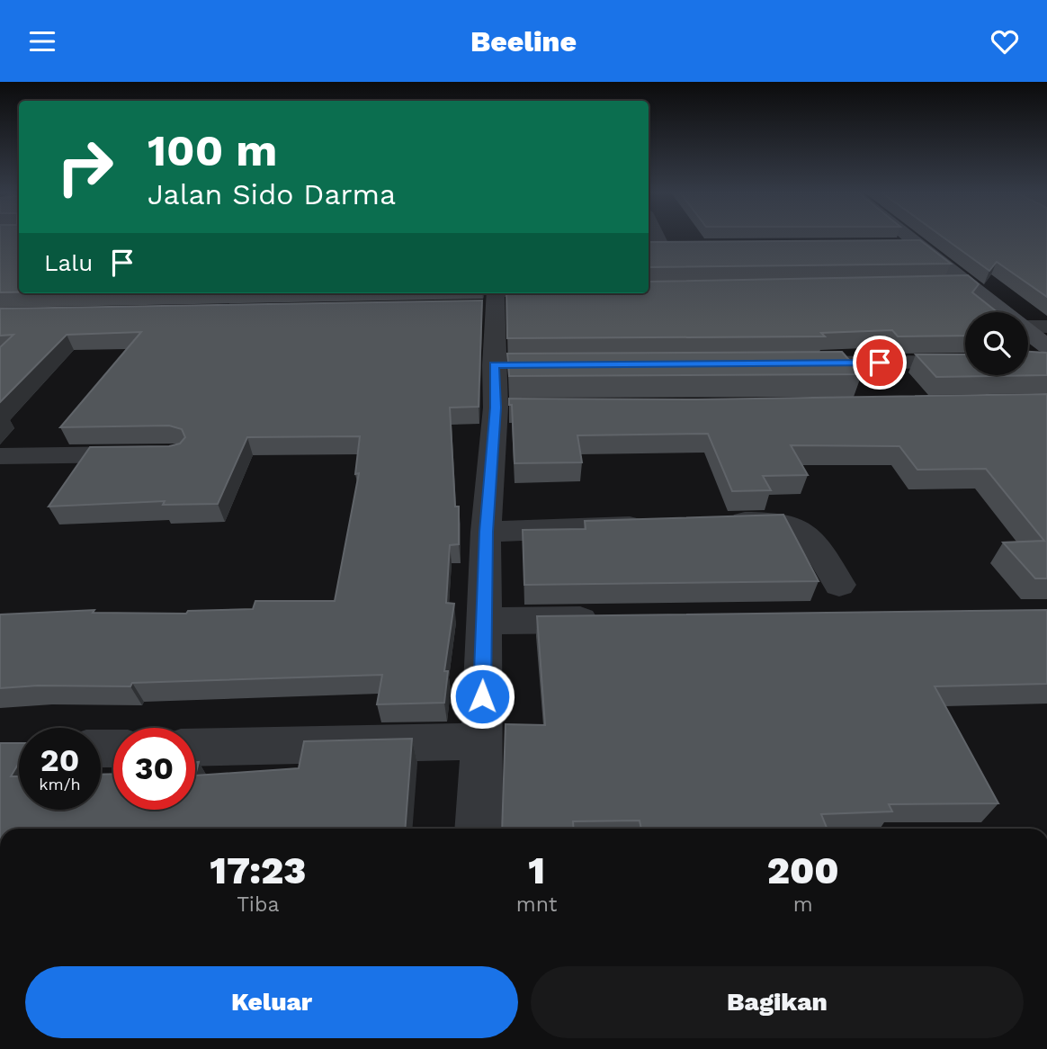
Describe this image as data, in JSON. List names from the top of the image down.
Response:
{
  "page": {
    "header": "Beeline",
    "turn": ["100 m", "Jalan Sido Darma"],
    "then": "Lalu",
    "speed": "20 km/h",
    "limit": "30",
    "eta": [
      "17:23",
      "Tiba",
      "1",
      "mnt",
      "200",
      "m"
    ],
    "buttons": ["Keluar", "Bagikan"]
  }
}
